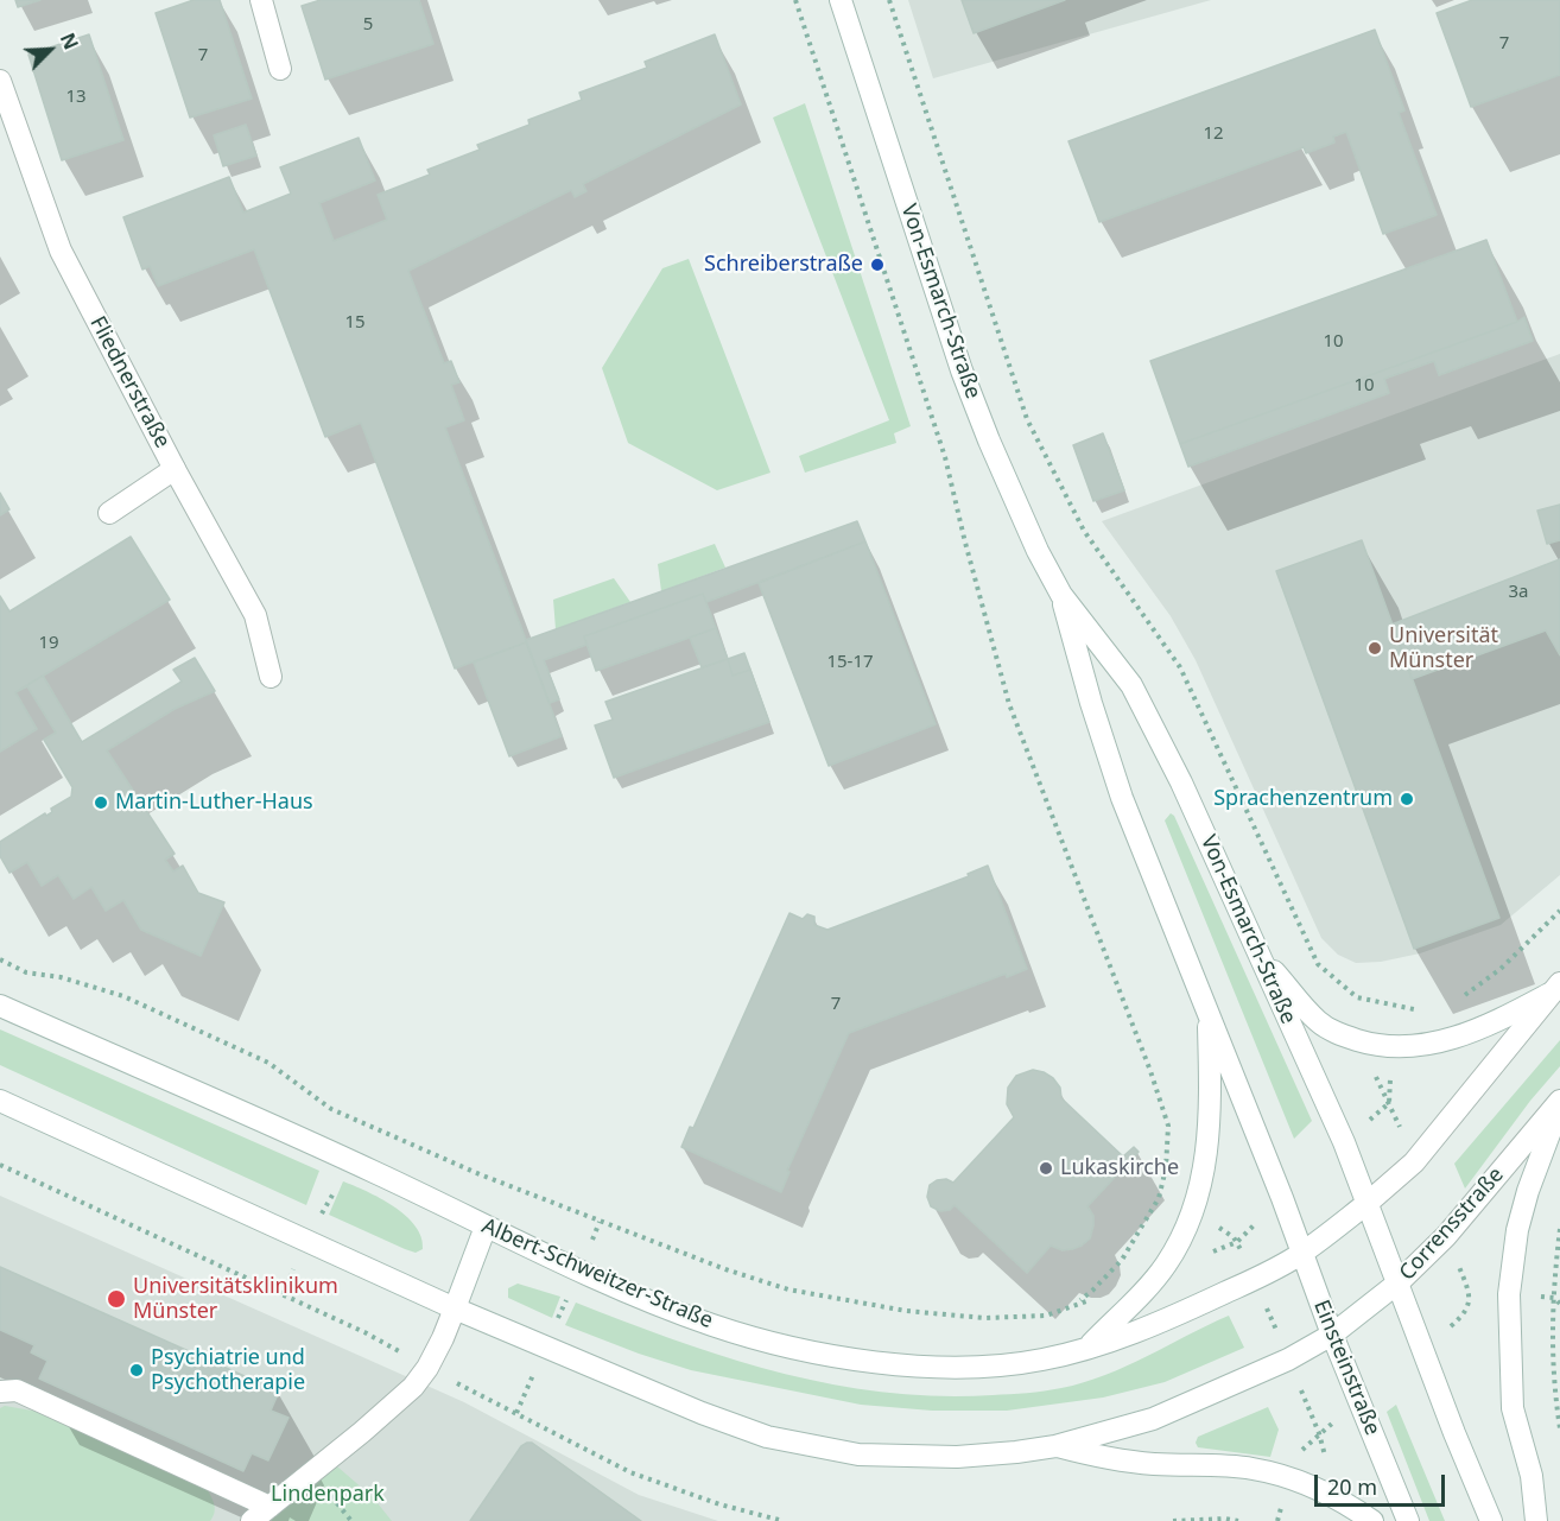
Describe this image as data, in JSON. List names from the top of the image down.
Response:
{
  "streets": {
    "street": [
      "Von-Esmarch-Straße",
      "Fliednerstraße",
      "Corrensstraße",
      "Albert-Schweitzer-Straße",
      "Einsteinstraße"
    ]
  },
  "crossings": [
    ["Von-Esmarch-Straße", "Corrensstraße"],
    ["Von-Esmarch-Straße", "Albert-Schweitzer-Straße"],
    ["Von-Esmarch-Straße", "Einsteinstraße"],
    ["Corrensstraße", "Einsteinstraße"],
    ["Albert-Schweitzer-Straße", "Einsteinstraße"]
  ],
  "parks": ["Lindenpark"],
  "places": [
    "Schreiberstraße",
    "Universität Münster",
    "Sprachenzentrum",
    "Martin-Luther-Haus",
    "Lukaskirche",
    "Universitätsklinikum Münster",
    "Psychiatrie und Psychotherapie"
  ],
  "house_numbers": [
    "5",
    "7",
    "7",
    "13",
    "12",
    "15",
    "10",
    "10",
    "3a",
    "19",
    "15-17",
    "7"
  ],
  "scale_bar": "20 m",
  "north": "top right"
}
